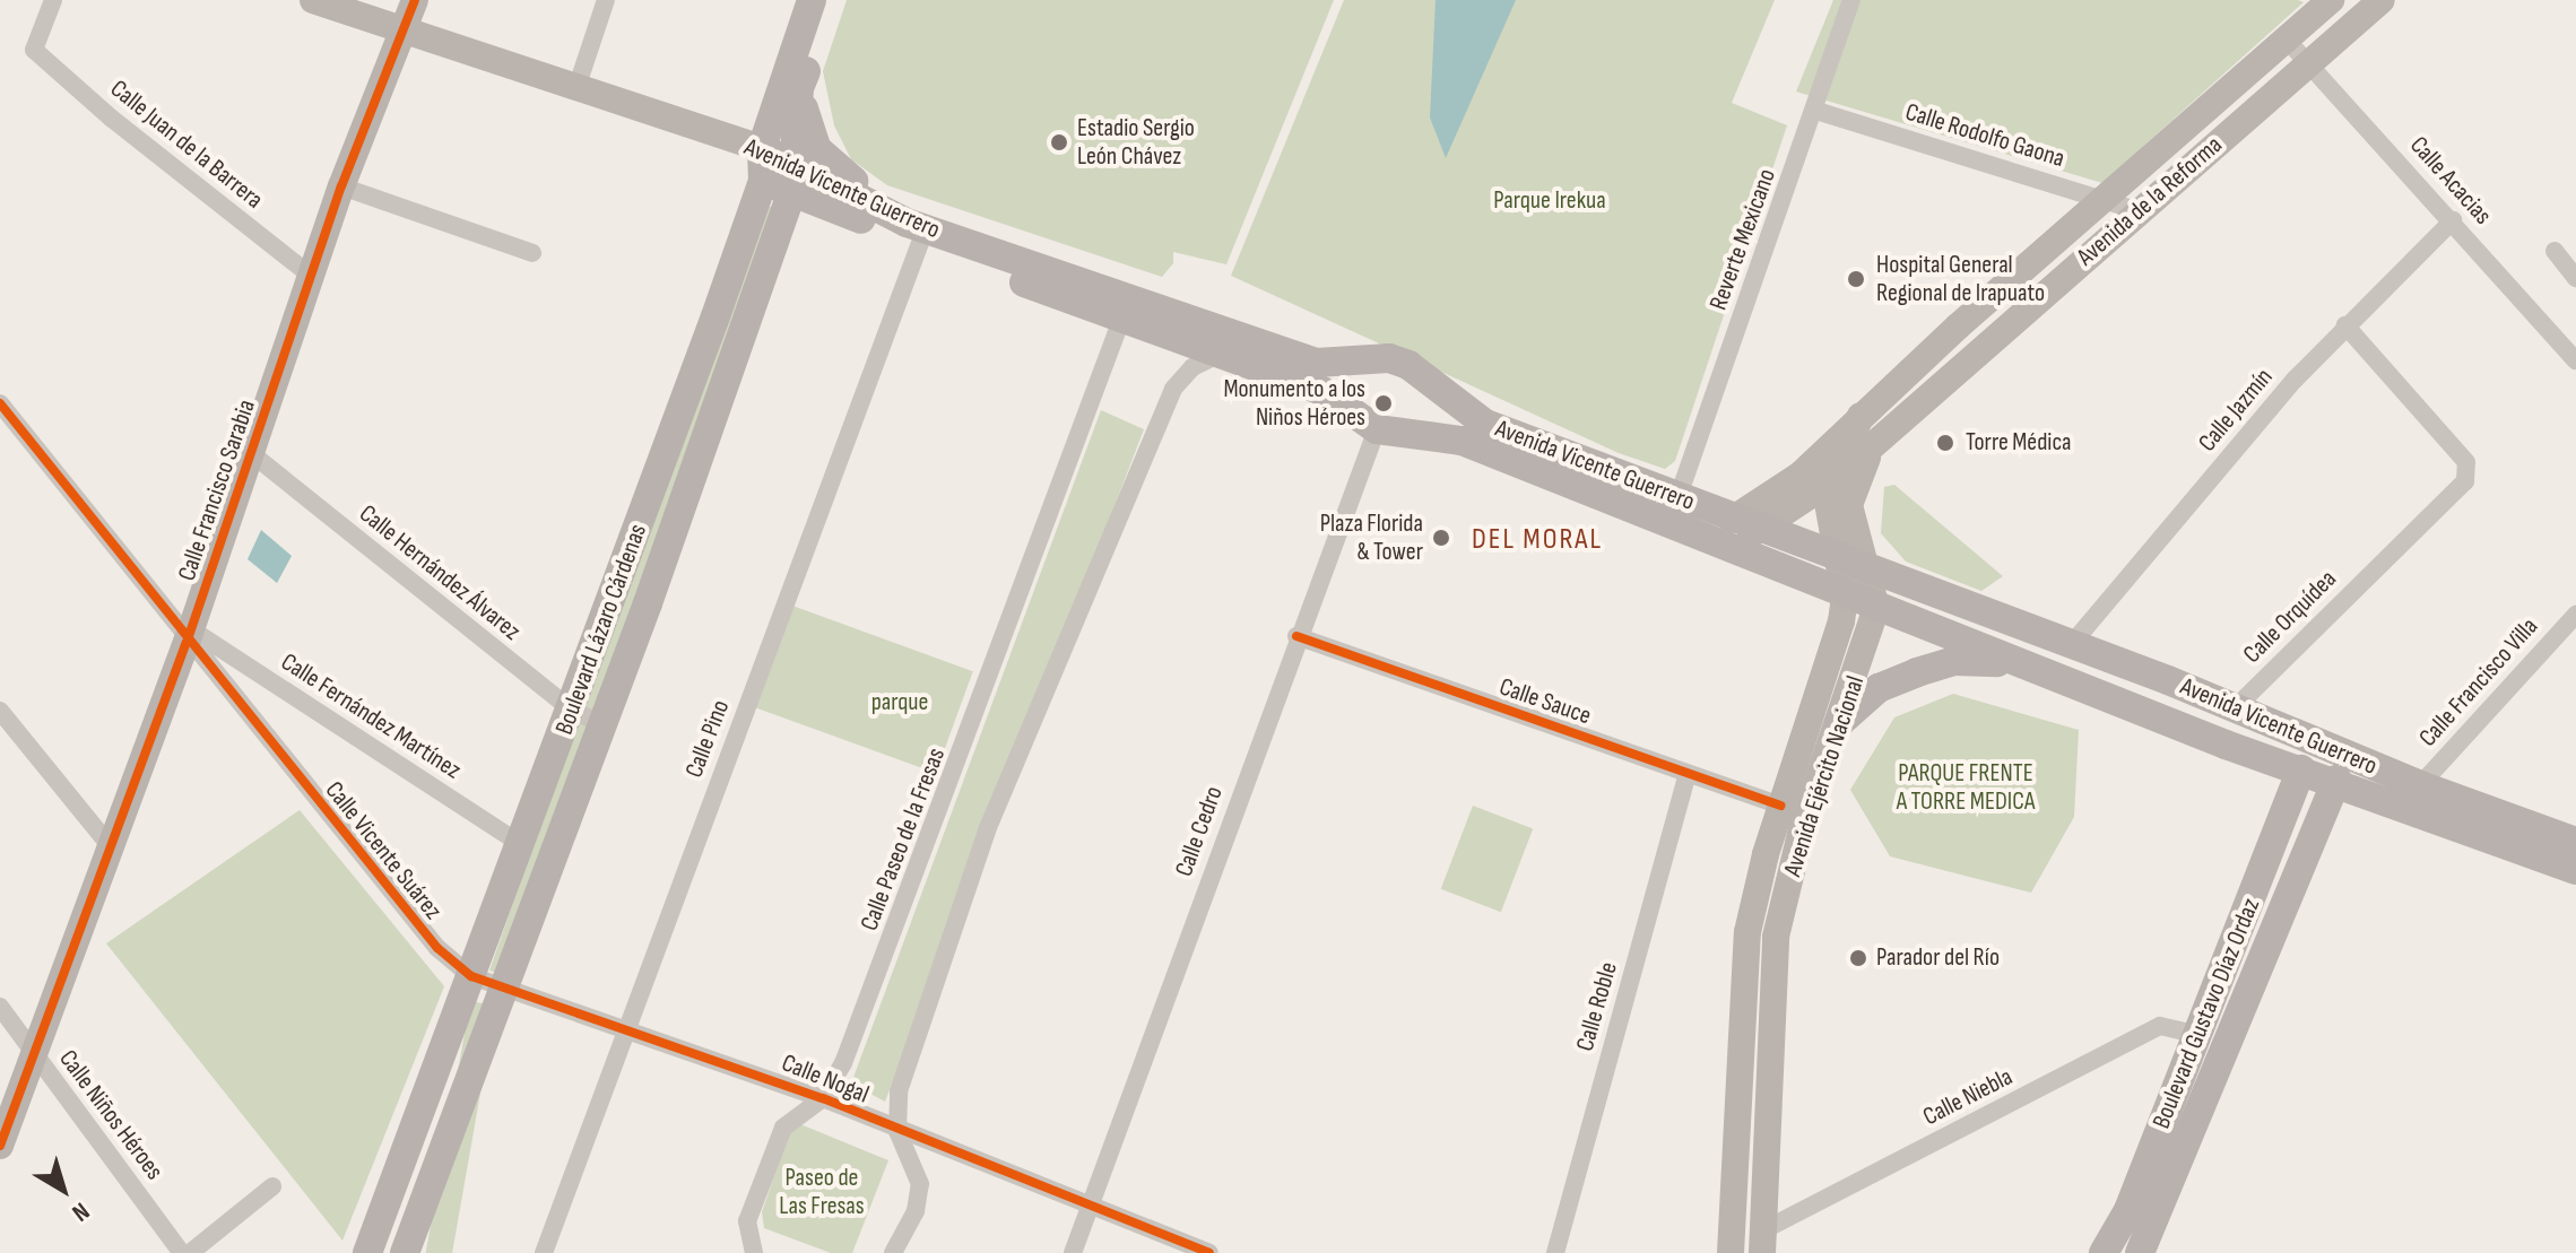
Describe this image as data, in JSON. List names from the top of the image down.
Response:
{
  "streets": {
    "main road": [
      "Avenida Vicente Guerrero",
      "Avenida de la Reforma",
      "Calle Francisco Sarabia",
      "Boulevard Lázaro Cárdenas",
      "Avenida Ejército Nacional",
      "Boulevard Gustavo Díaz Ordaz"
    ],
    "street": [
      "Calle Rodolfo Gaona",
      "Calle Juan de la Barrera",
      "Calle Acacias",
      "Reverte Mexicano",
      "Calle Jazmín",
      "Calle Hernández Álvarez",
      "Calle Orquídea",
      "Calle Francisco Villa",
      "Calle Sauce",
      "Calle Fernández Martínez",
      "Calle Pino",
      "Calle Cedro",
      "Calle Paseo de la Fresas",
      "Calle Vicente Suárez",
      "Calle Roble",
      "Calle Nogal",
      "Calle Niebla",
      "Calle Niños Héroes"
    ]
  },
  "crossings": [
    ["Calle Rodolfo Gaona", "Avenida de la Reforma"],
    ["Calle Rodolfo Gaona", "Reverte Mexicano"],
    ["Calle Juan de la Barrera", "Calle Francisco Sarabia"],
    ["Calle Acacias", "Avenida de la Reforma"],
    ["Calle Acacias", "Calle Jazmín"],
    ["Avenida Vicente Guerrero", "Avenida de la Reforma"],
    ["Avenida Vicente Guerrero", "Reverte Mexicano"],
    ["Avenida Vicente Guerrero", "Calle Jazmín"],
    ["Avenida Vicente Guerrero", "Calle Francisco Sarabia"],
    ["Avenida Vicente Guerrero", "Calle Orquídea"],
    ["Avenida Vicente Guerrero", "Boulevard Lázaro Cárdenas"],
    ["Avenida Vicente Guerrero", "Calle Francisco Villa"],
    ["Avenida Vicente Guerrero", "Calle Pino"],
    ["Avenida Vicente Guerrero", "Avenida Ejército Nacional"],
    ["Avenida Vicente Guerrero", "Calle Cedro"],
    ["Avenida Vicente Guerrero", "Calle Paseo de la Fresas"],
    ["Avenida Vicente Guerrero", "Boulevard Gustavo Díaz Ordaz"],
    ["Avenida de la Reforma", "Avenida Ejército Nacional"],
    ["Calle Jazmín", "Calle Orquídea"],
    ["Calle Francisco Sarabia", "Calle Hernández Álvarez"],
    ["Calle Francisco Sarabia", "Calle Fernández Martínez"],
    ["Calle Francisco Sarabia", "Calle Vicente Suárez"],
    ["Calle Francisco Sarabia", "Calle Niños Héroes"],
    ["Calle Hernández Álvarez", "Boulevard Lázaro Cárdenas"],
    ["Boulevard Lázaro Cárdenas", "Calle Fernández Martínez"],
    ["Boulevard Lázaro Cárdenas", "Calle Vicente Suárez"],
    ["Boulevard Lázaro Cárdenas", "Calle Nogal"],
    ["Calle Sauce", "Avenida Ejército Nacional"],
    ["Calle Sauce", "Calle Cedro"],
    ["Calle Sauce", "Calle Roble"],
    ["Calle Fernández Martínez", "Calle Vicente Suárez"],
    ["Calle Pino", "Calle Nogal"],
    ["Avenida Ejército Nacional", "Calle Niebla"],
    ["Calle Cedro", "Calle Nogal"],
    ["Calle Paseo de la Fresas", "Calle Nogal"],
    ["Calle Vicente Suárez", "Calle Nogal"],
    ["Boulevard Gustavo Díaz Ordaz", "Calle Niebla"]
  ],
  "districts": ["DEL MORAL"],
  "parks": [
    "Parque Irekua",
    "parque",
    "PARQUE FRENTE A TORRE MEDICA",
    "Paseo de Las Fresas"
  ],
  "places": [
    "Estadio Sergio León Chávez",
    "Hospital General Regional de Irapuato",
    "Monumento a los Niños Héroes",
    "Torre Médica",
    "Plaza Florida & Tower",
    "Parador del Río"
  ],
  "north": "bottom right"
}
